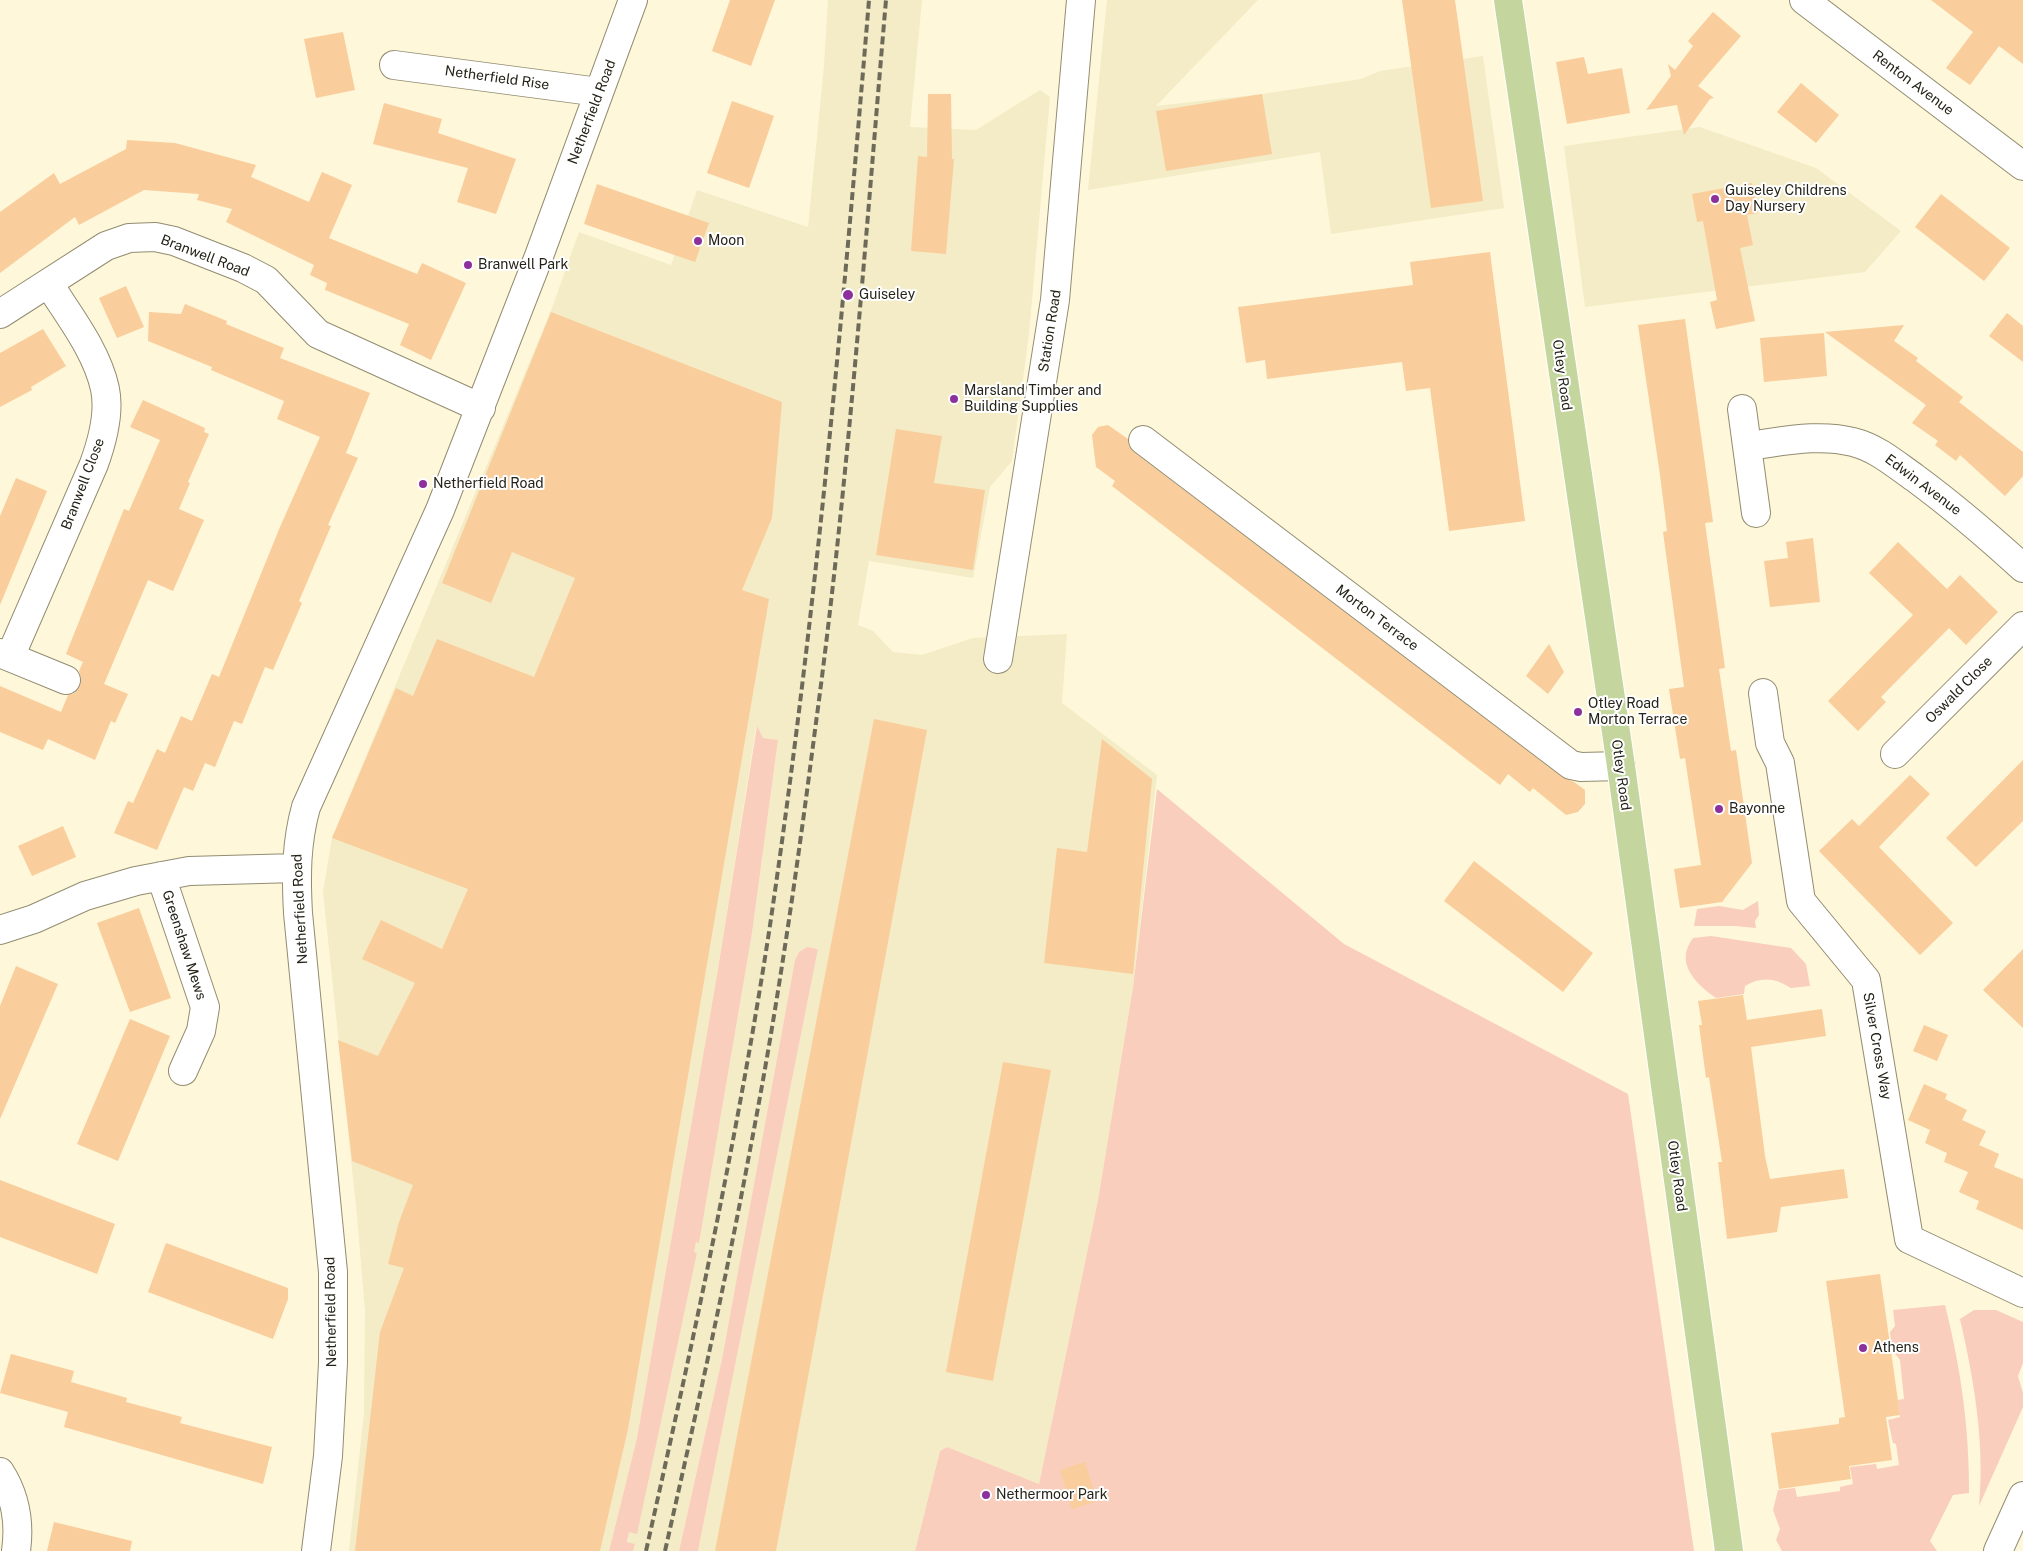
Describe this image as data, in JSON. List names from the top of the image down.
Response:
{
  "streets": {
    "main road": ["Otley Road"],
    "street": [
      "Netherfield Rise",
      "Renton Avenue",
      "Netherfield Road",
      "Branwell Road",
      "Station Road",
      "Branwell Close",
      "Edwin Avenue",
      "Morton Terrace",
      "Oswald Close",
      "Greenshaw Mews",
      "Silver Cross Way"
    ]
  },
  "crossings": [
    ["Netherfield Rise", "Netherfield Road"],
    ["Netherfield Road", "Branwell Road"],
    ["Branwell Road", "Branwell Close"],
    ["Otley Road", "Morton Terrace"]
  ],
  "places": [
    "Guiseley Childrens Day Nursery",
    "Moon",
    "Branwell Park",
    "Guiseley",
    "Marsland Timber and Building Supplies",
    "Netherfield Road",
    "Otley Road Morton Terrace",
    "Bayonne",
    "Athens",
    "Nethermoor Park"
  ]
}
